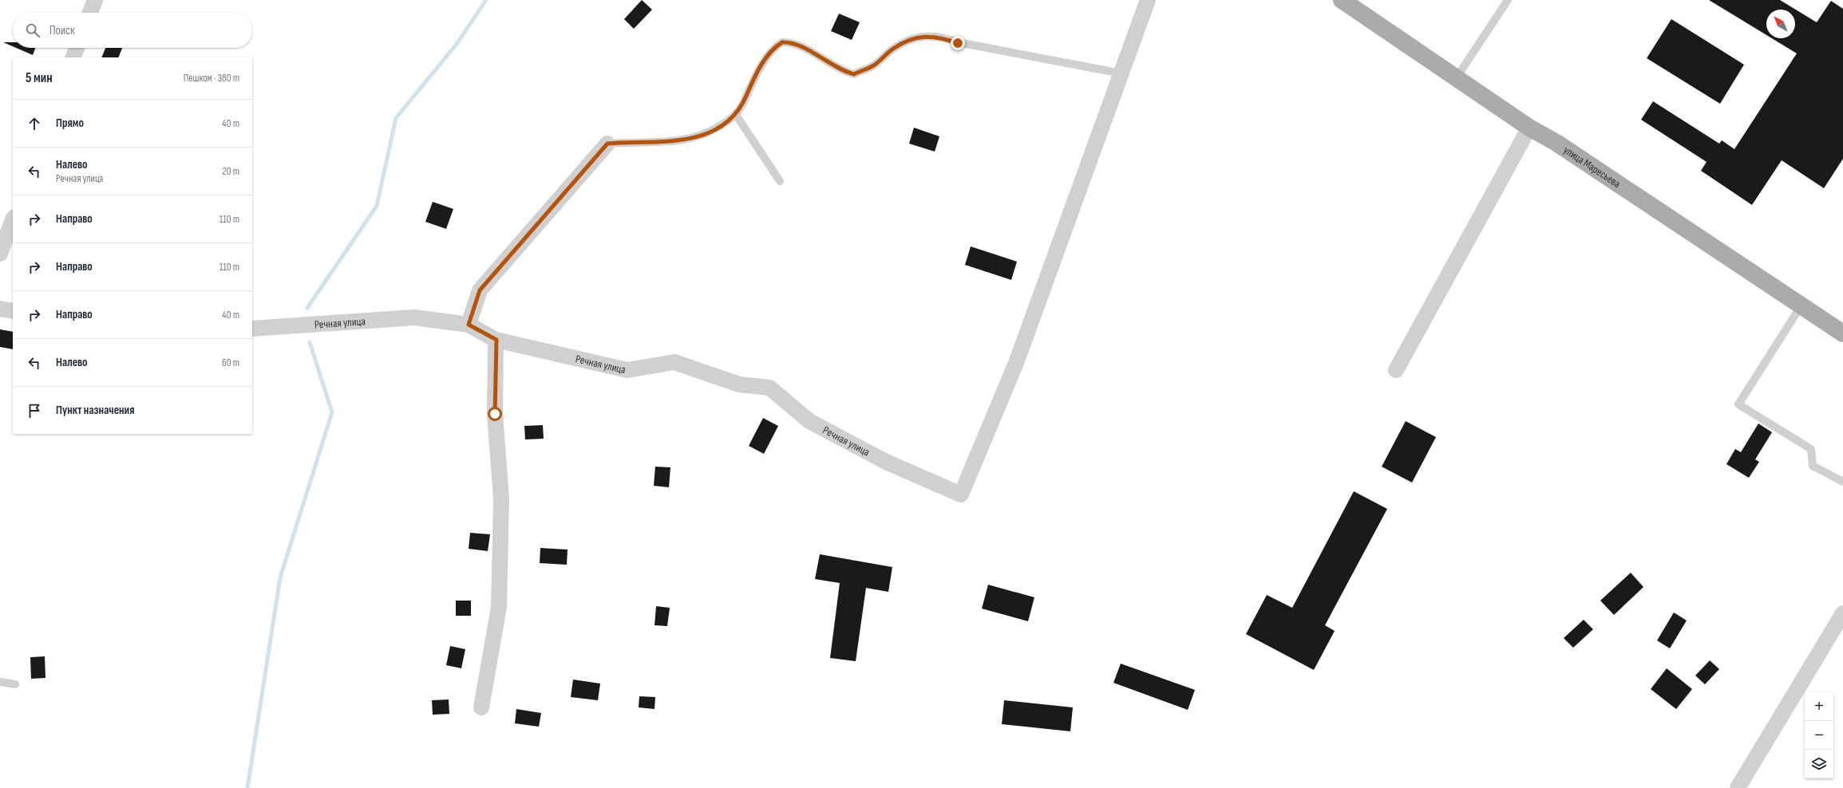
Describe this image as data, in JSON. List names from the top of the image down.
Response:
{
  "streets": {
    "main road": ["улица Маресьева"],
    "street": ["Речная улица"]
  },
  "north": "top left",
  "page": {
    "search": "Поиск",
    "heading": ["5 мин", "Пешком · 380 m"],
    "list": [
      ["Прямо", "40 m"],
      ["Налево", "Речная улица", "20 m"],
      ["Направо", "110 m"],
      ["Направо", "110 m"],
      ["Направо", "40 m"],
      ["Налево", "60 m"],
      "Пункт назначения"
    ],
    "map_buttons": ["+", "−"]
  }
}
